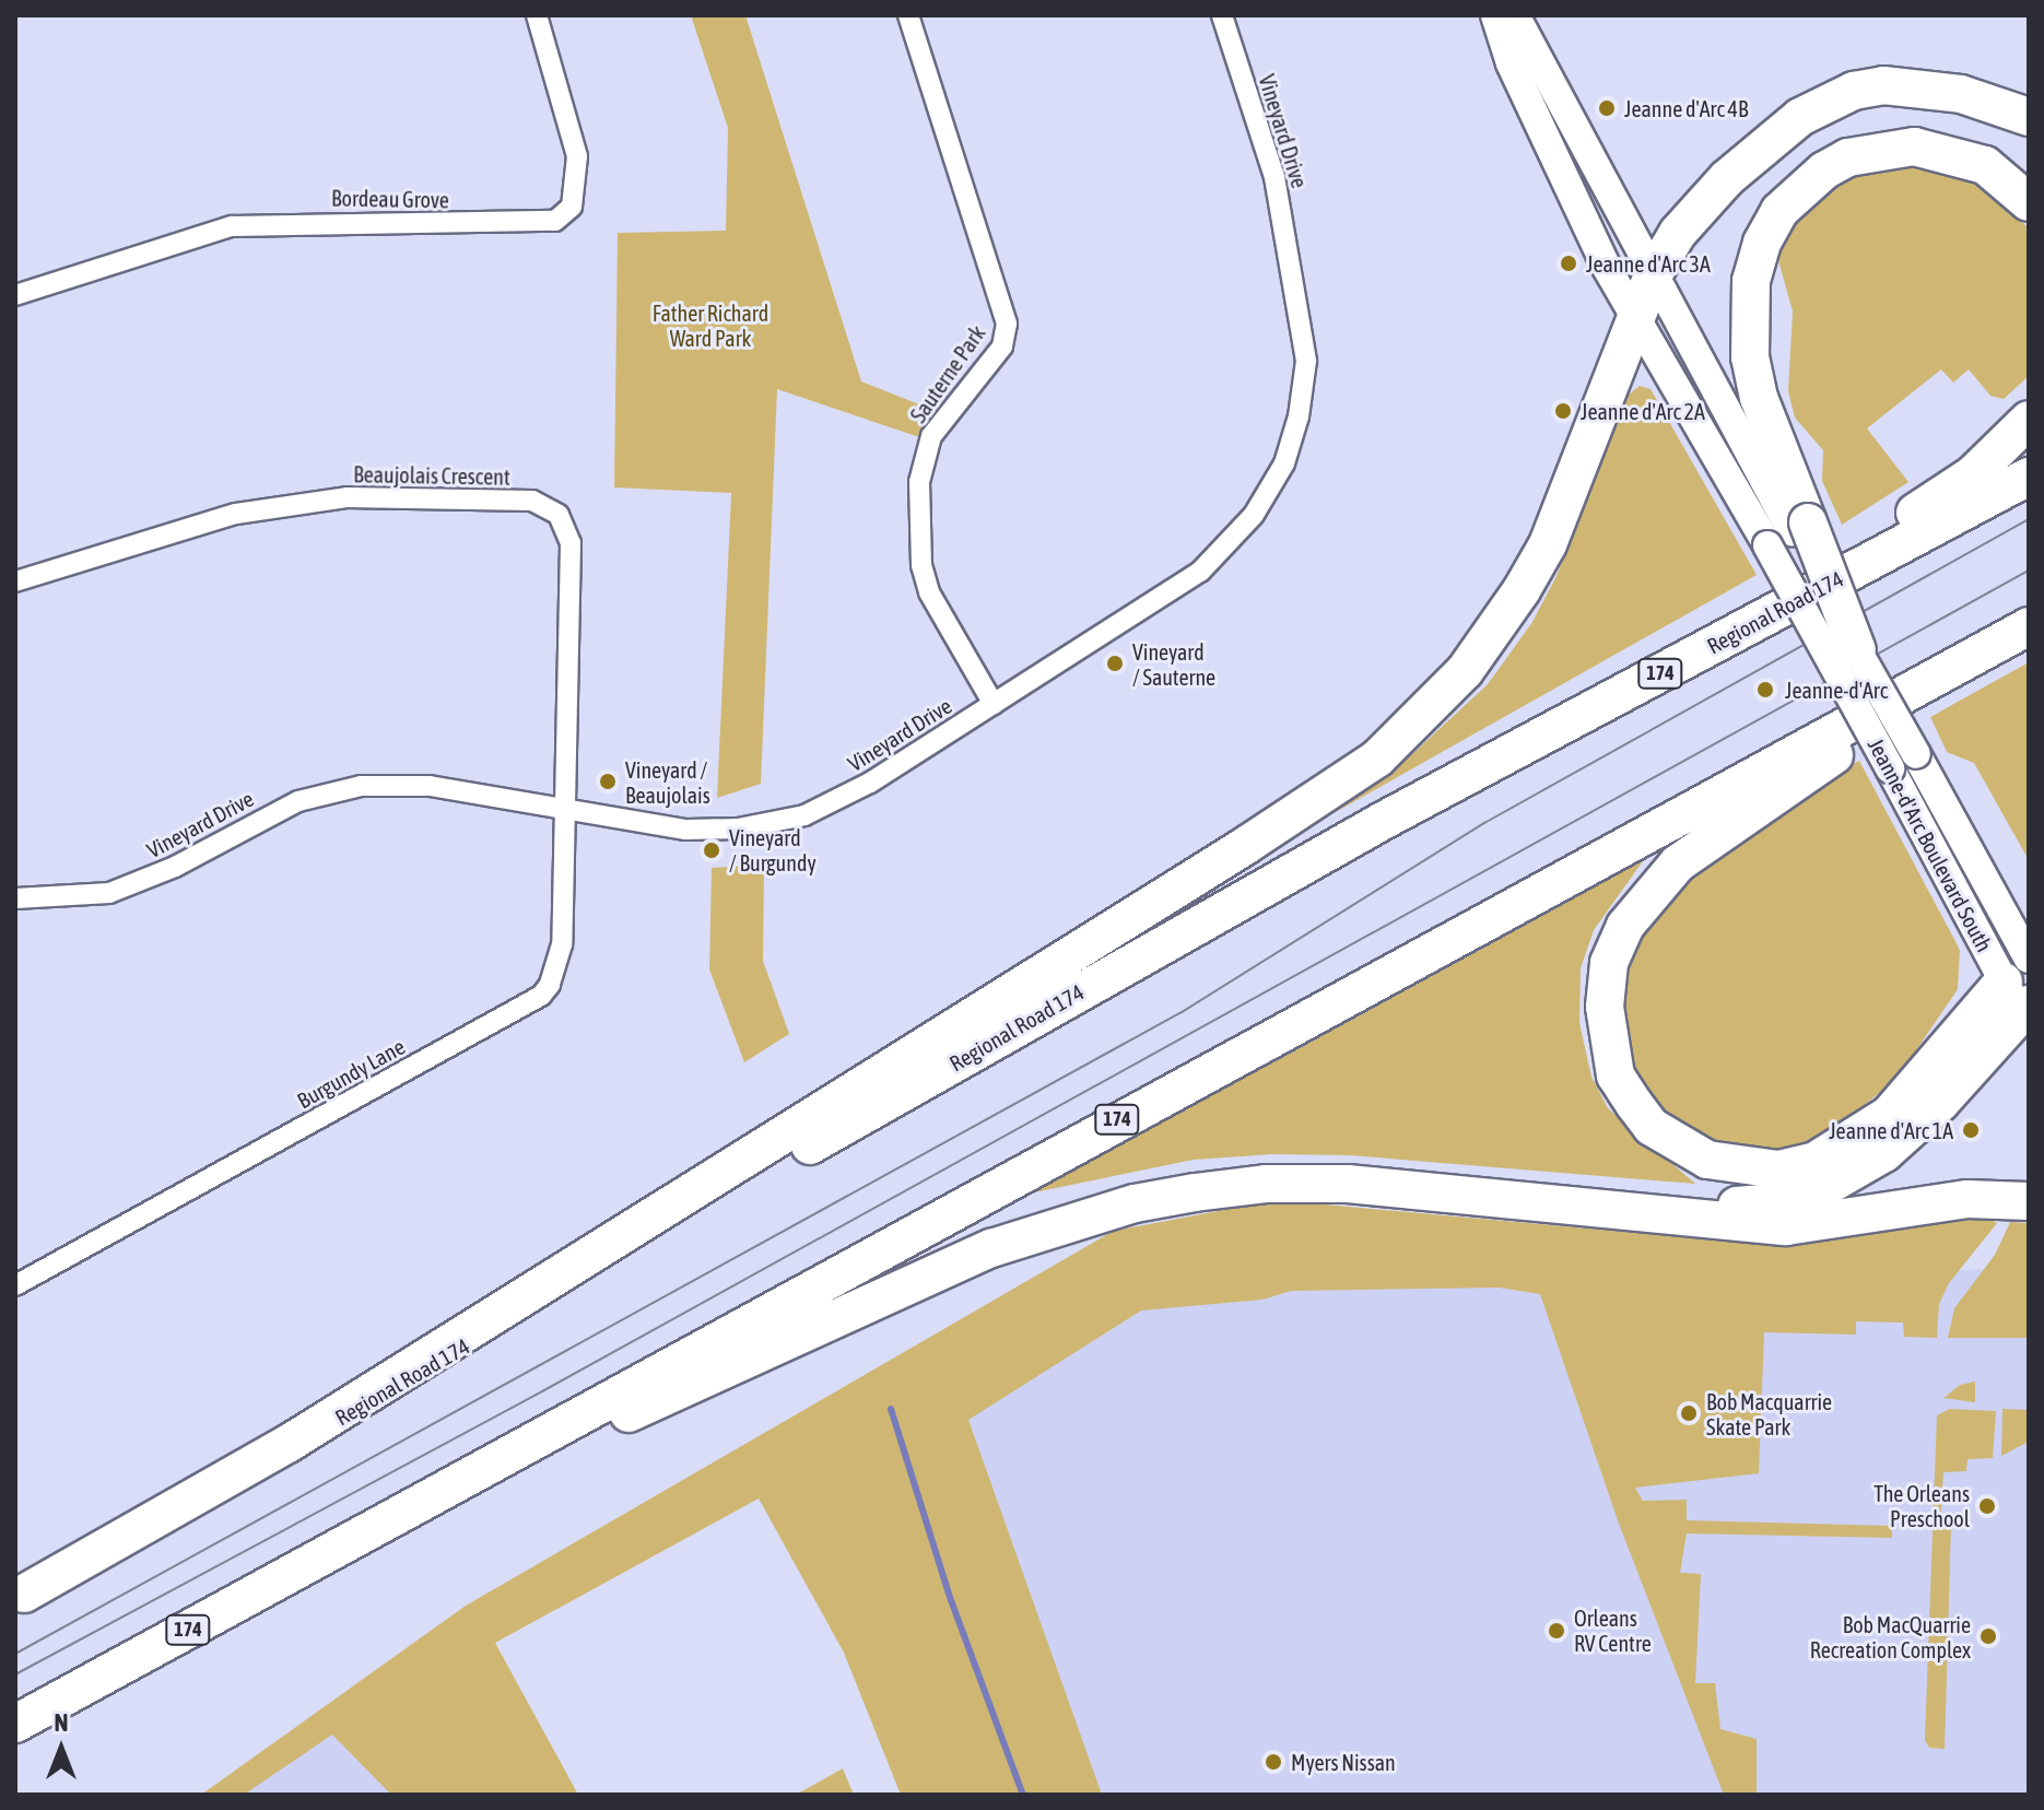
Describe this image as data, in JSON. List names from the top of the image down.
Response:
{
  "streets": {
    "highway": ["Regional Road 174", "174"],
    "main road": ["Jeanne-d'Arc Boulevard South"],
    "street": [
      "Vineyard Drive",
      "Bordeau Grove",
      "Sauterne Park",
      "Beaujolais Crescent",
      "Burgundy Lane"
    ]
  },
  "crossings": [
    ["Vineyard Drive", "Sauterne Park"],
    ["Vineyard Drive", "Beaujolais Crescent"],
    ["Vineyard Drive", "Burgundy Lane"],
    ["Beaujolais Crescent", "Burgundy Lane"]
  ],
  "parks": ["Father Richard Ward Park"],
  "places": [
    "Jeanne d'Arc 4B",
    "Jeanne d'Arc 3A",
    "Jeanne d'Arc 2A",
    "Vineyard / Sauterne",
    "Jeanne-d'Arc",
    "Vineyard / Beaujolais",
    "Vineyard / Burgundy",
    "Jeanne d'Arc 1A",
    "Bob Macquarrie Skate Park",
    "The Orleans Preschool",
    "Orleans RV Centre",
    "Bob MacQuarrie Recreation Complex",
    "Myers Nissan"
  ],
  "north": "top"
}
